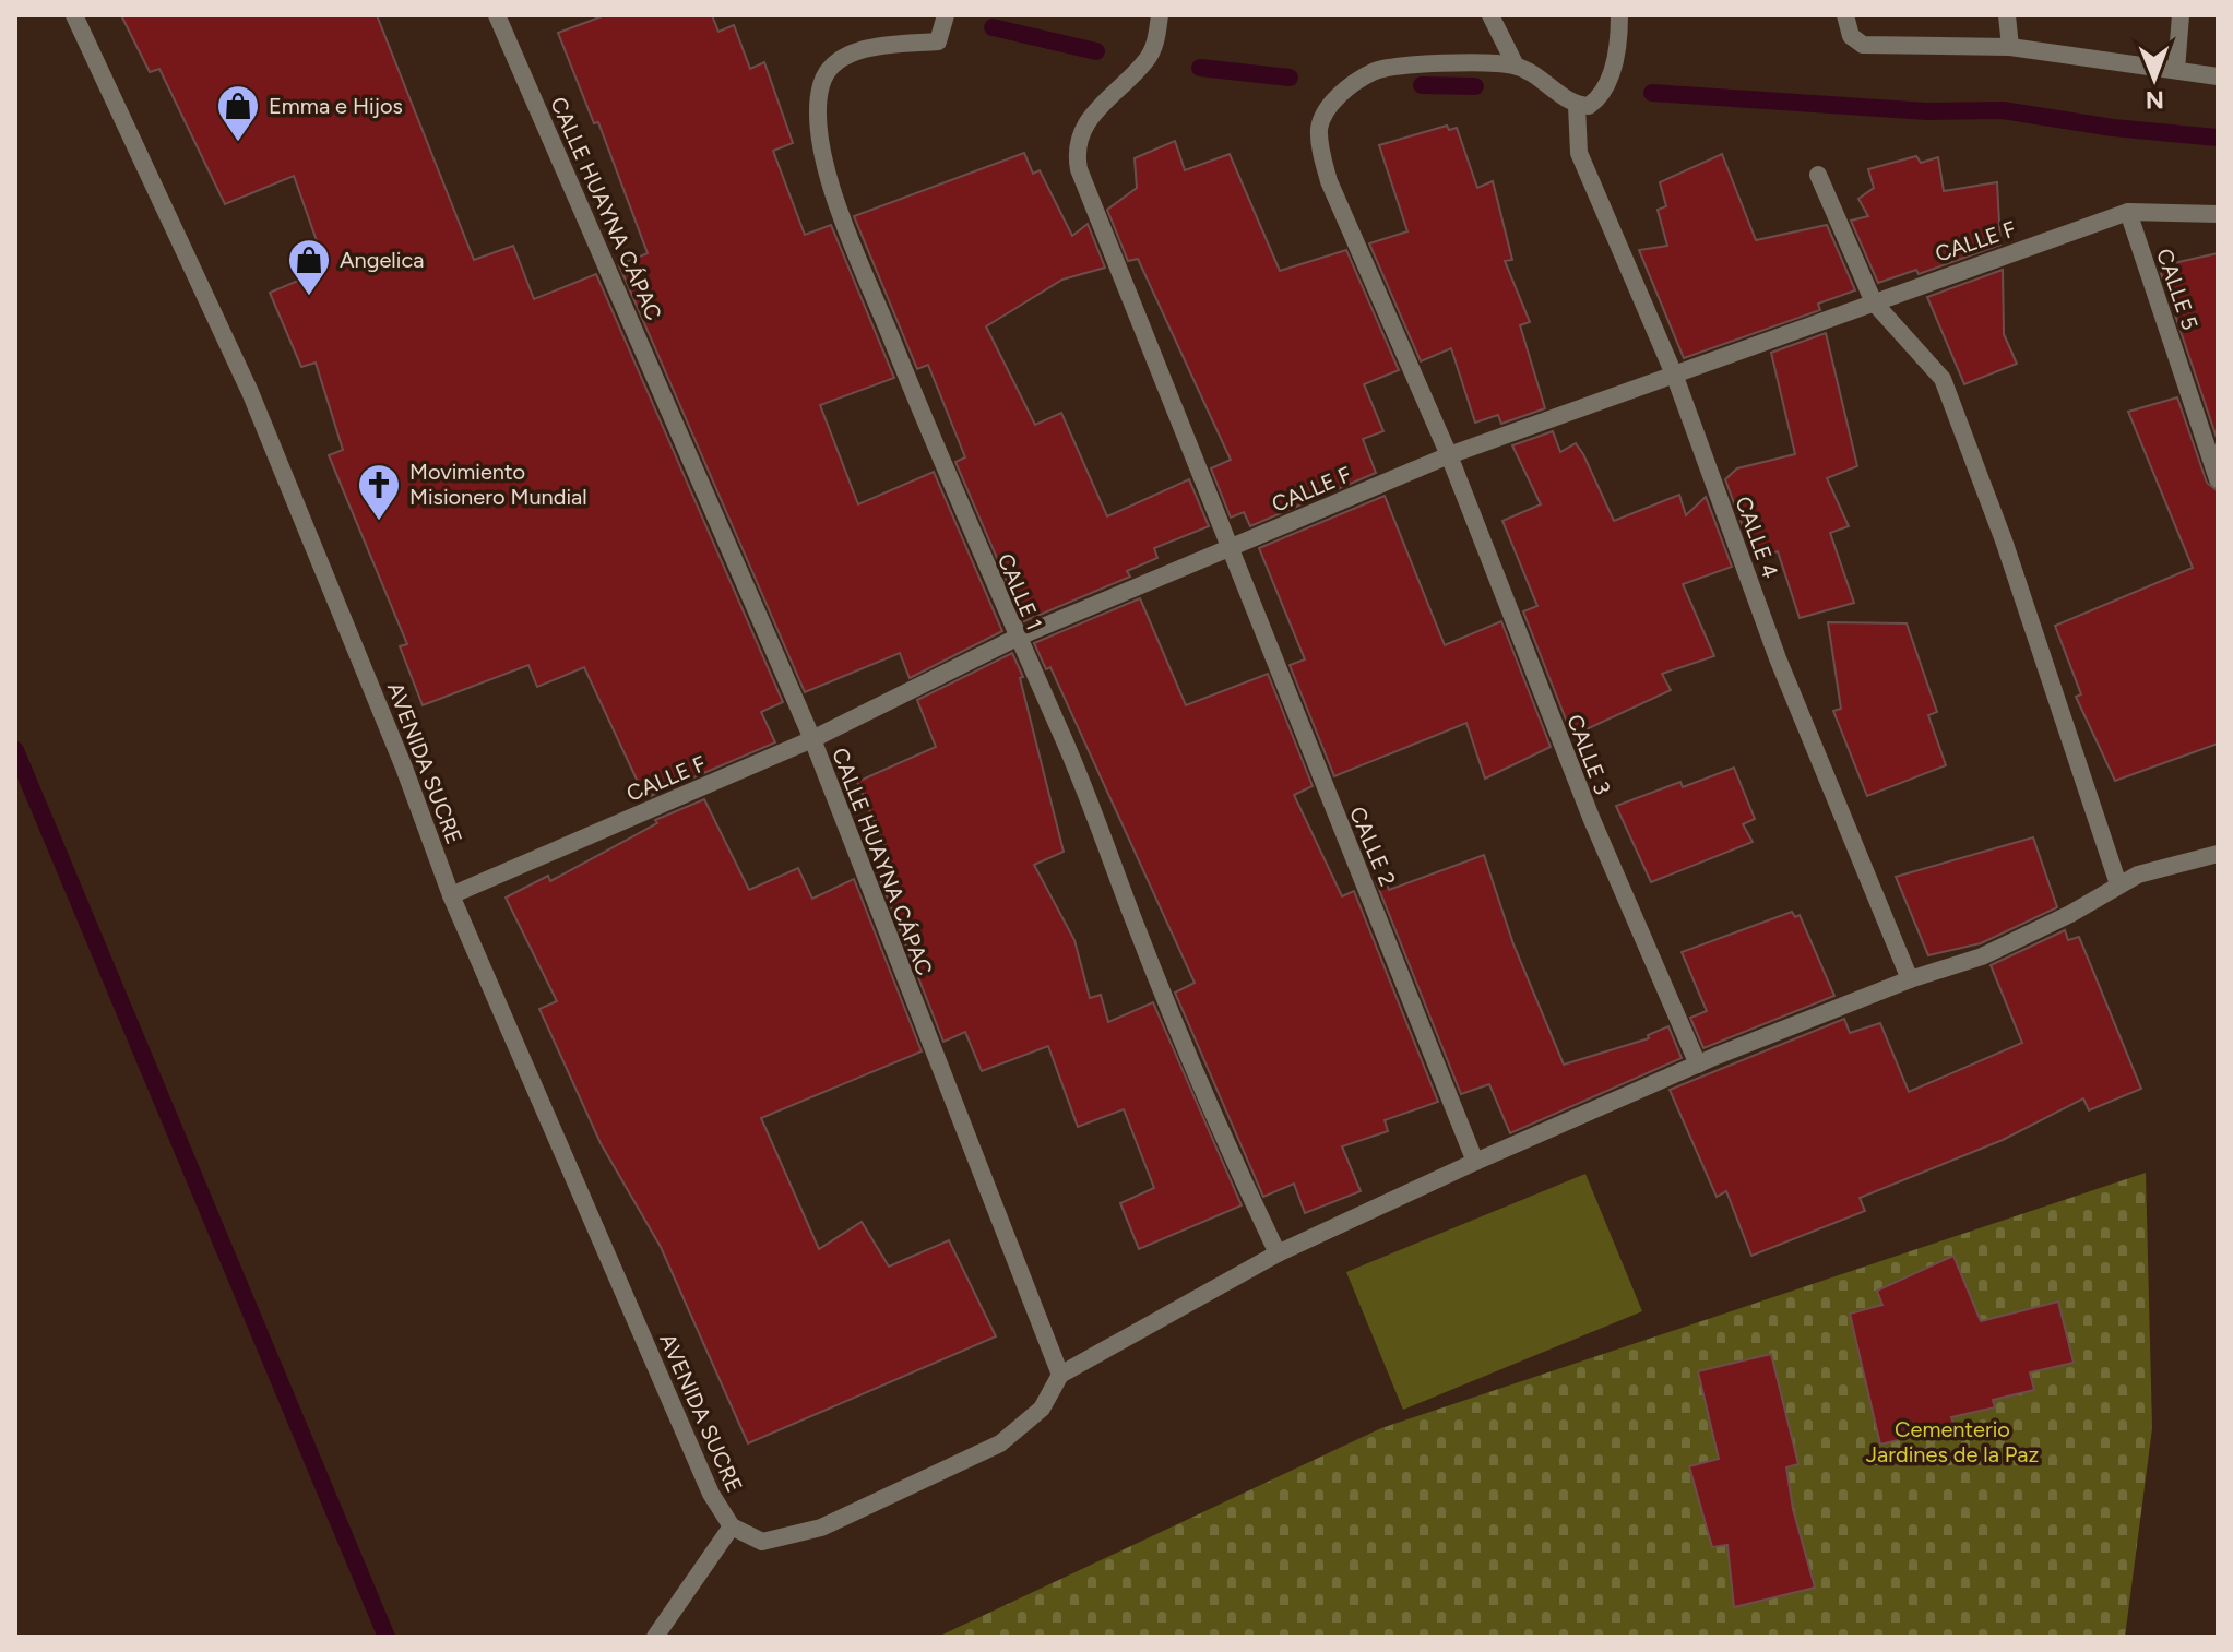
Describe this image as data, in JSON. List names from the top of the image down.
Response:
{
  "streets": {
    "street": [
      "CALLE HUAYNA CÁPAC",
      "CALLE F",
      "CALLE 5",
      "CALLE 4",
      "CALLE 1",
      "CALLE 3",
      "AVENIDA SUCRE",
      "CALLE 2"
    ]
  },
  "crossings": [
    ["CALLE HUAYNA CÁPAC", "CALLE F"],
    ["CALLE F", "CALLE 5"],
    ["CALLE F", "CALLE 4"],
    ["CALLE F", "CALLE 1"],
    ["CALLE F", "CALLE 3"],
    ["CALLE F", "AVENIDA SUCRE"],
    ["CALLE F", "CALLE 2"]
  ],
  "parks": ["Cementerio Jardines de la Paz"],
  "places": {
    "shop": ["Emma e Hijos", "Angelica"],
    "church": ["Movimiento Misionero Mundial"]
  },
  "north": "bottom"
}
